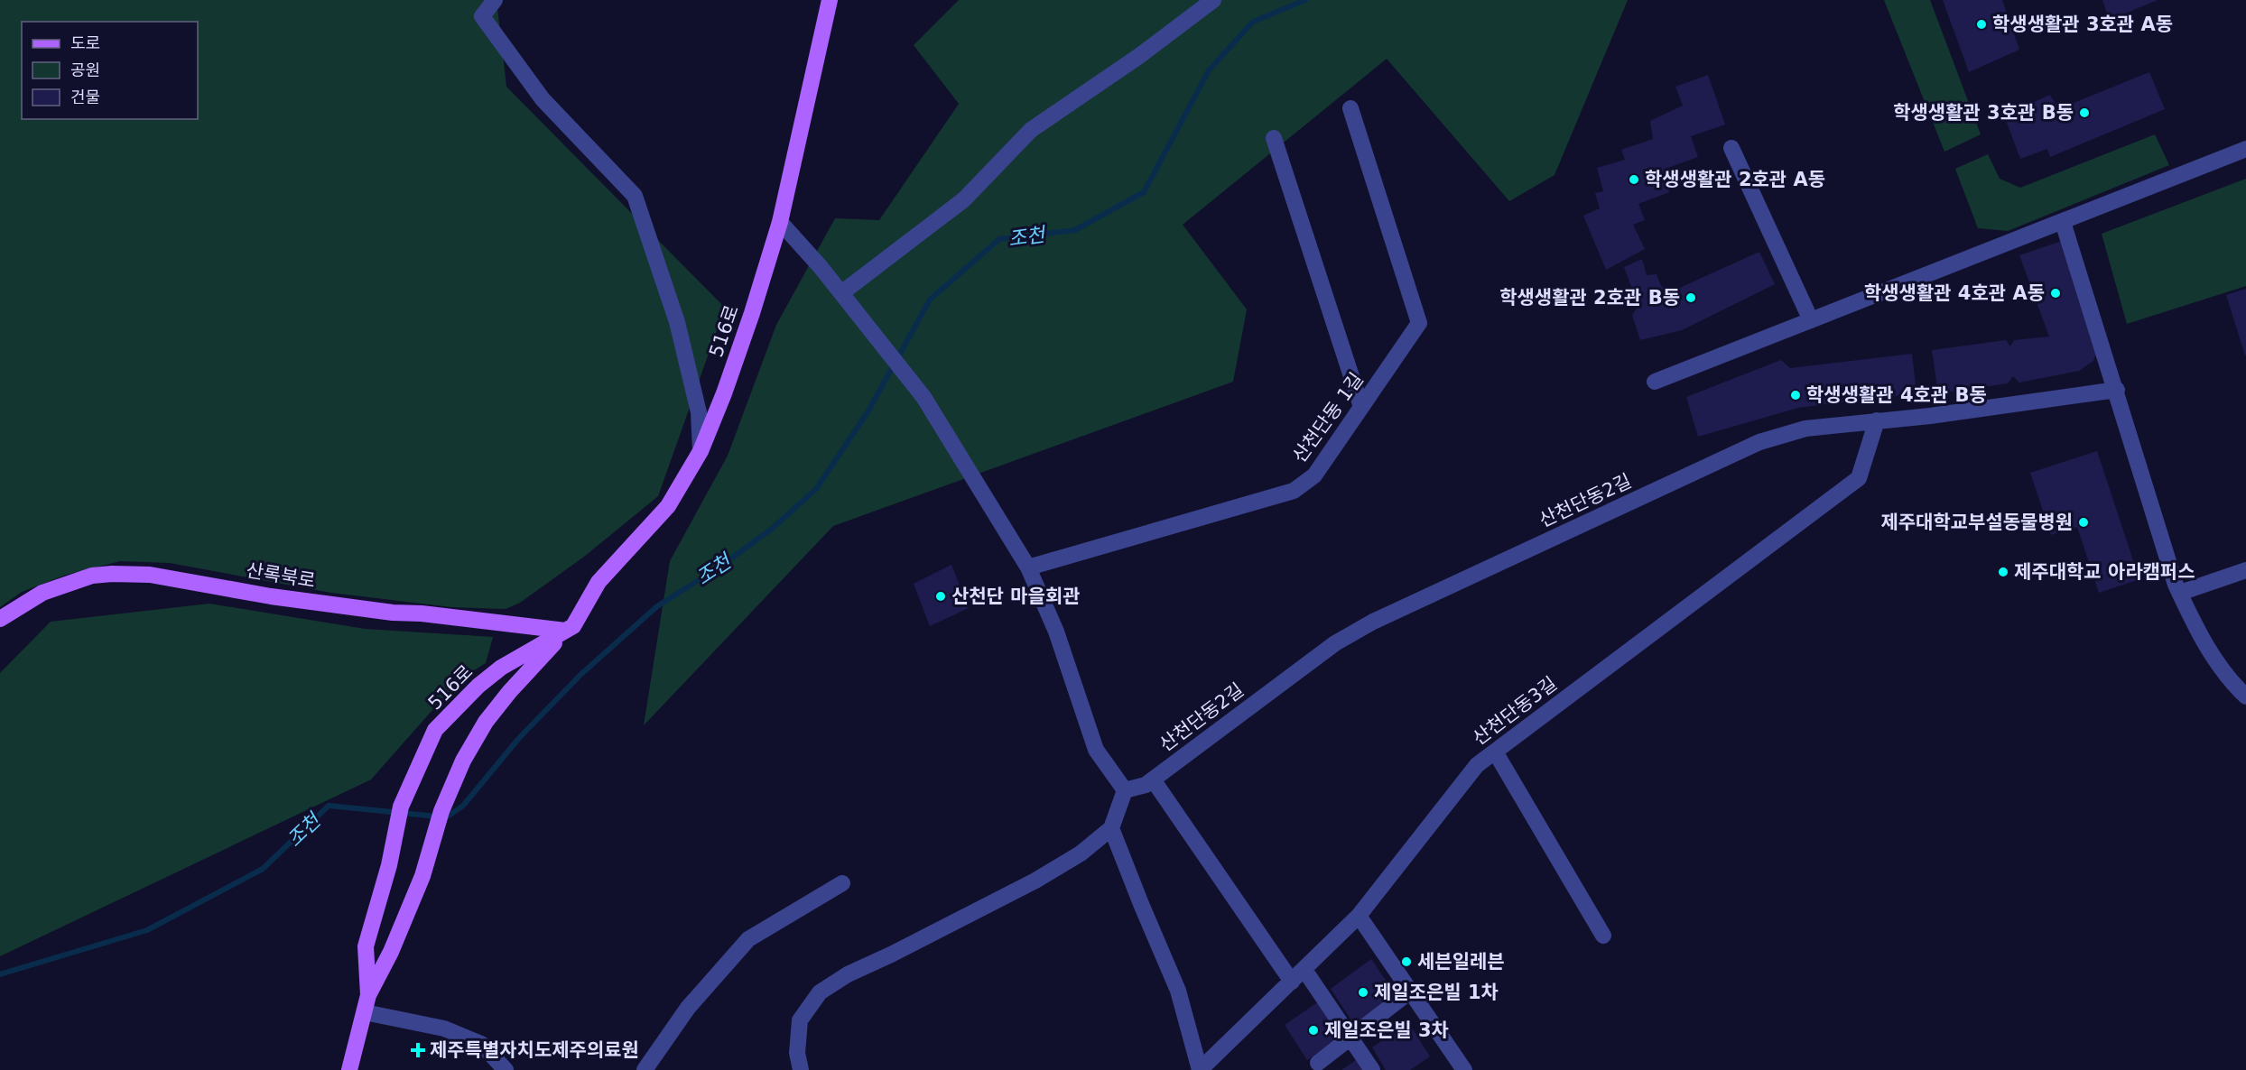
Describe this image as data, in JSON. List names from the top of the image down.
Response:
{
  "streets": {
    "main road": ["516로", "산록북로"],
    "street": ["산천단동 1길", "산천단동2길", "산천단동3길"]
  },
  "crossings": [
    ["516로", "산록북로"],
    ["산천단동2길", "산천단동3길"]
  ],
  "water": ["조천"],
  "places": {
    "other": [
      "학생생활관 3호관 A동",
      "학생생활관 3호관 B동",
      "학생생활관 2호관 A동",
      "학생생활관 4호관 A동",
      "학생생활관 2호관 B동",
      "학생생활관 4호관 B동",
      "제주대학교부설동물병원",
      "제주대학교 아라캠퍼스",
      "산천단 마을회관",
      "세븐일레븐",
      "제일조은빌 1차",
      "제일조은빌 3차"
    ],
    "health": ["제주특별자치도제주의료원"]
  },
  "legend": ["도로", "공원", "건물"]
}
